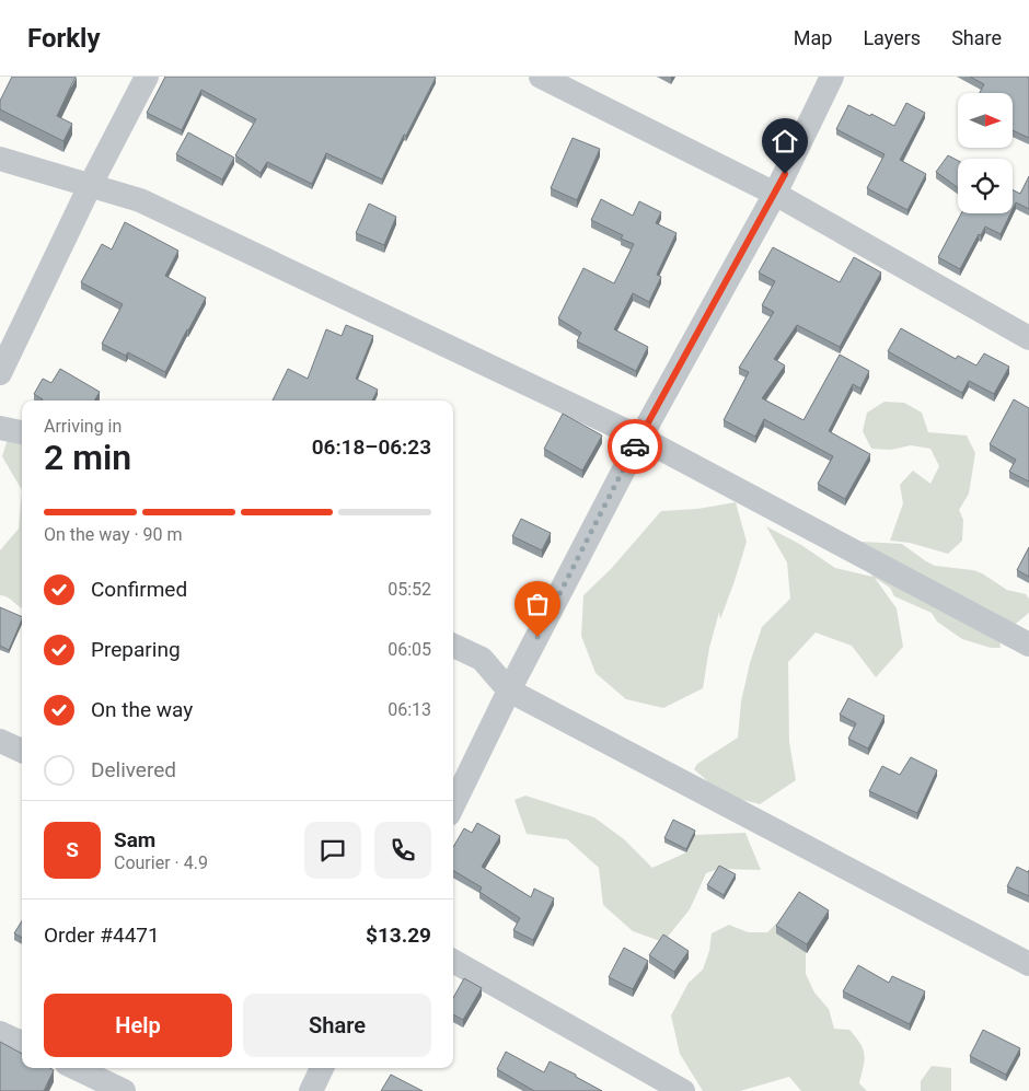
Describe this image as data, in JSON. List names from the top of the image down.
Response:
{
  "north": "right",
  "page": {
    "header": "Forkly",
    "nav": ["Map", "Layers", "Share"],
    "heading": ["2 min", "Arriving in", "06:18–06:23"],
    "panel": [
      "Sam",
      "Courier · 4.9",
      "Order #4471",
      "$13.29"
    ],
    "bar": "On the way · 90 m",
    "list": [
      ["Confirmed", "05:52"],
      ["Preparing", "06:05"],
      ["On the way", "06:13"],
      "Delivered"
    ],
    "round": "S",
    "buttons": ["Help", "Share"]
  }
}
